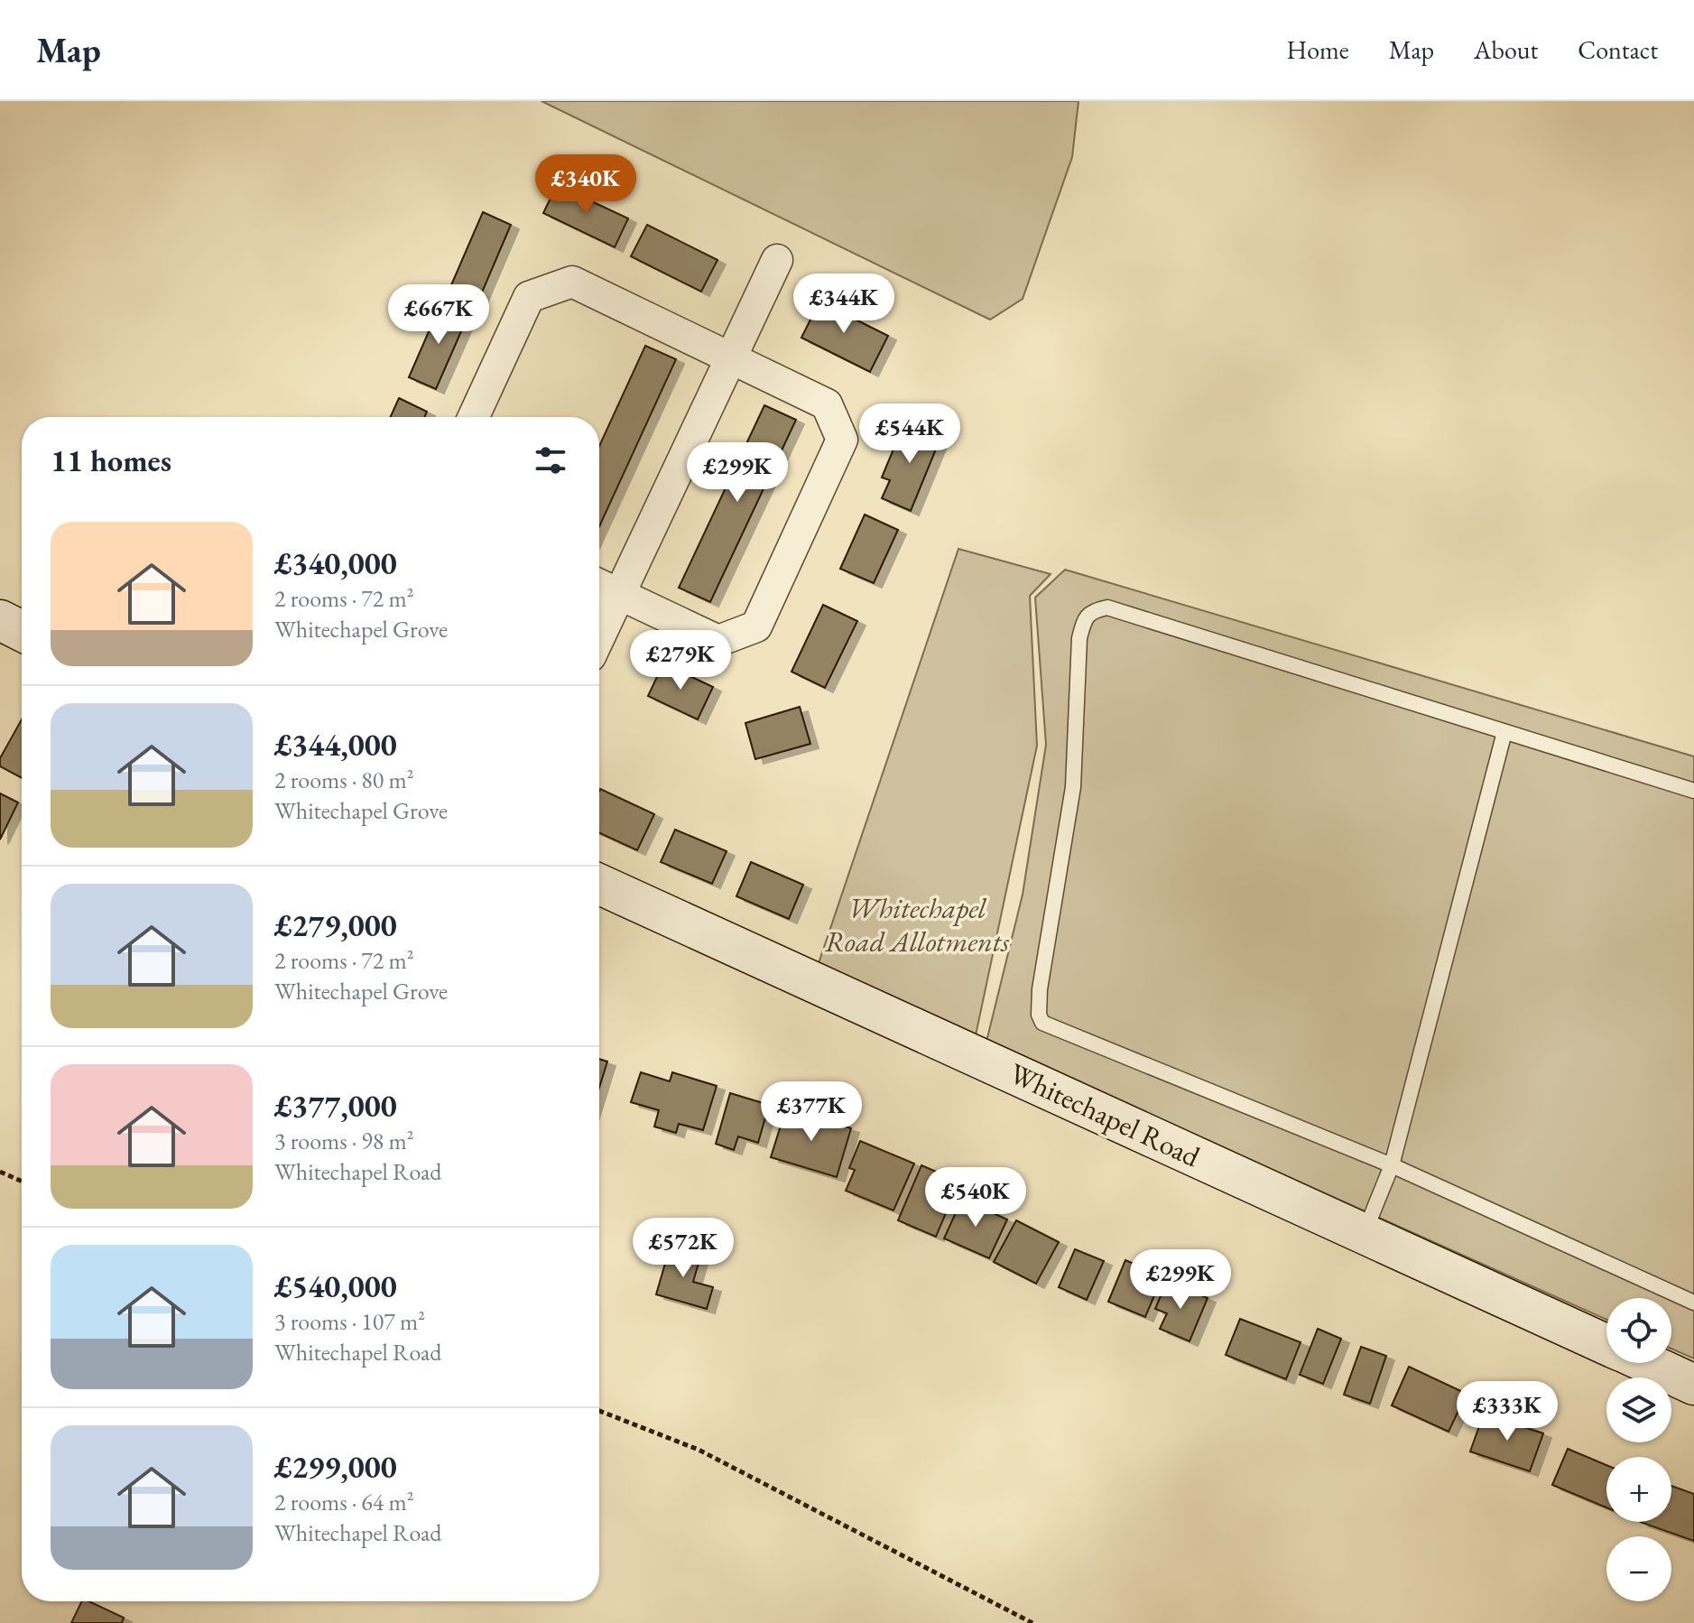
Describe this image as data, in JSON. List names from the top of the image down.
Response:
{
  "streets": {
    "main road": ["Whitechapel Road"]
  },
  "parks": ["Whitechapel Road Allotments"],
  "page": {
    "header": "Map",
    "nav": [
      "Home",
      "Map",
      "About",
      "Contact"
    ],
    "price": [
      "£340K",
      "£344K",
      "£667K",
      "£544K",
      "£299K",
      "£279K",
      "£377K",
      "£540K",
      "£572K",
      "£299K",
      "£333K"
    ],
    "heading": "11 homes",
    "list": [
      {
        "name": "£340,000",
        "note": "2 rooms · 72 m² · Whitechapel Grove"
      },
      {
        "name": "£344,000",
        "note": "2 rooms · 80 m² · Whitechapel Grove"
      },
      {
        "name": "£279,000",
        "note": "2 rooms · 72 m² · Whitechapel Grove"
      },
      {
        "name": "£377,000",
        "note": "3 rooms · 98 m² · Whitechapel Road"
      },
      {
        "name": "£540,000",
        "note": "3 rooms · 107 m² · Whitechapel Road"
      },
      {
        "name": "£299,000",
        "note": "2 rooms · 64 m² · Whitechapel Road"
      }
    ],
    "map_buttons": ["+", "−"]
  }
}
